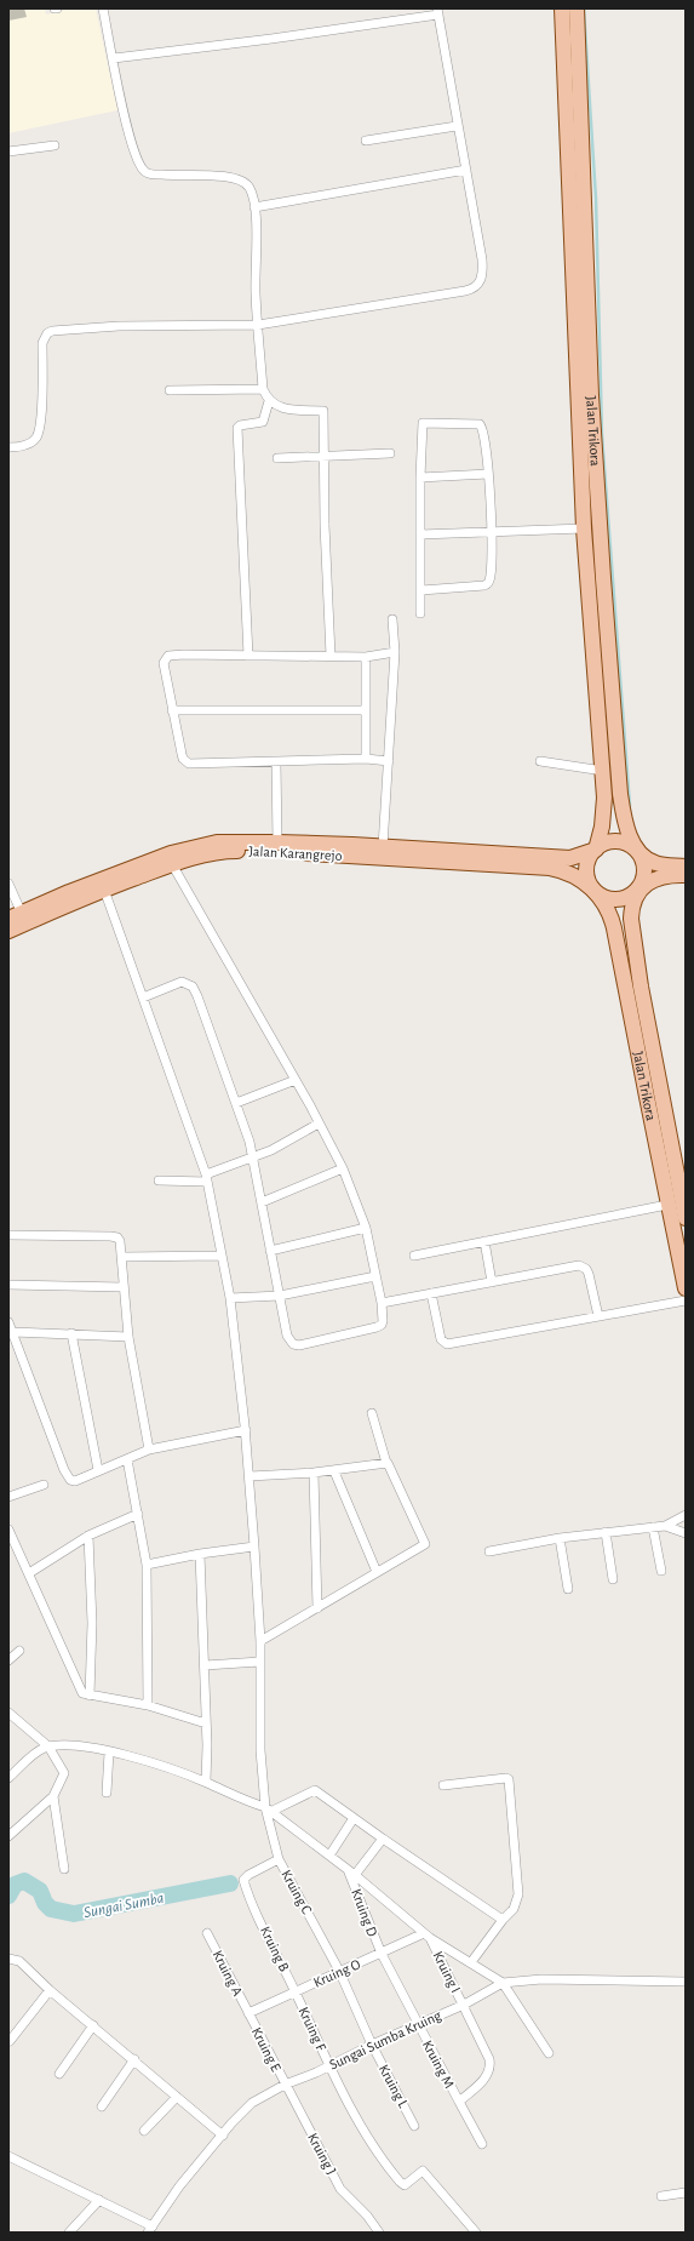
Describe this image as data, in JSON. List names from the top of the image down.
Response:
{
  "streets": {
    "main road": ["Jalan Trikora", "Jalan Karangrejo"],
    "street": [
      "Kruing C",
      "Kruing D",
      "Kruing B",
      "Kruing I",
      "Kruing A",
      "Kruing O",
      "Kruing F",
      "Sungai Sumba Kruing",
      "Kruing E",
      "Kruing M",
      "Kruing L",
      "Kruing J"
    ]
  },
  "crossings": [
    ["Jalan Trikora", "Jalan Karangrejo"],
    ["Jalan Karangrejo", "Kruing C"],
    ["Kruing C", "Kruing B"],
    ["Kruing C", "Kruing O"],
    ["Kruing C", "Sungai Sumba Kruing"],
    ["Kruing C", "Kruing L"],
    ["Kruing D", "Kruing O"],
    ["Kruing D", "Sungai Sumba Kruing"],
    ["Kruing D", "Kruing M"],
    ["Kruing B", "Kruing O"],
    ["Kruing B", "Kruing F"],
    ["Kruing I", "Kruing O"],
    ["Kruing I", "Sungai Sumba Kruing"],
    ["Kruing I", "Kruing M"],
    ["Kruing A", "Kruing O"],
    ["Kruing A", "Kruing E"],
    ["Kruing O", "Kruing F"],
    ["Kruing O", "Kruing E"],
    ["Kruing F", "Sungai Sumba Kruing"],
    ["Sungai Sumba Kruing", "Kruing E"],
    ["Sungai Sumba Kruing", "Kruing M"],
    ["Sungai Sumba Kruing", "Kruing L"],
    ["Sungai Sumba Kruing", "Kruing J"],
    ["Kruing E", "Kruing J"]
  ],
  "water": ["Sungai Sumba"]
}
